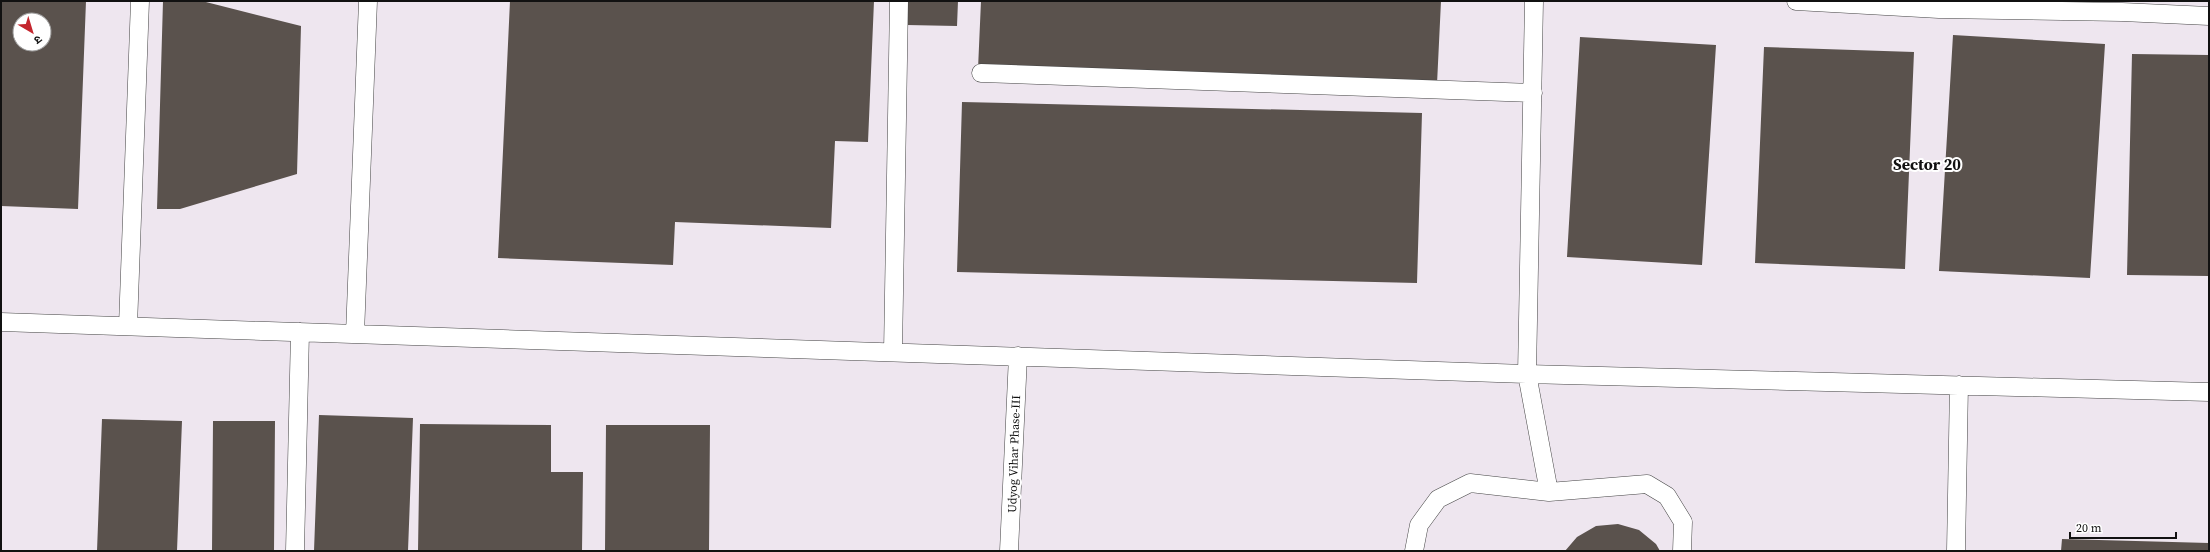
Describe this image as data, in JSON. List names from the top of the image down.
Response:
{
  "streets": {
    "lane": ["Udyog Vihar Phase-III"]
  },
  "districts": ["Sector 20"],
  "scale_bar": "20 m",
  "north": "bottom right"
}
